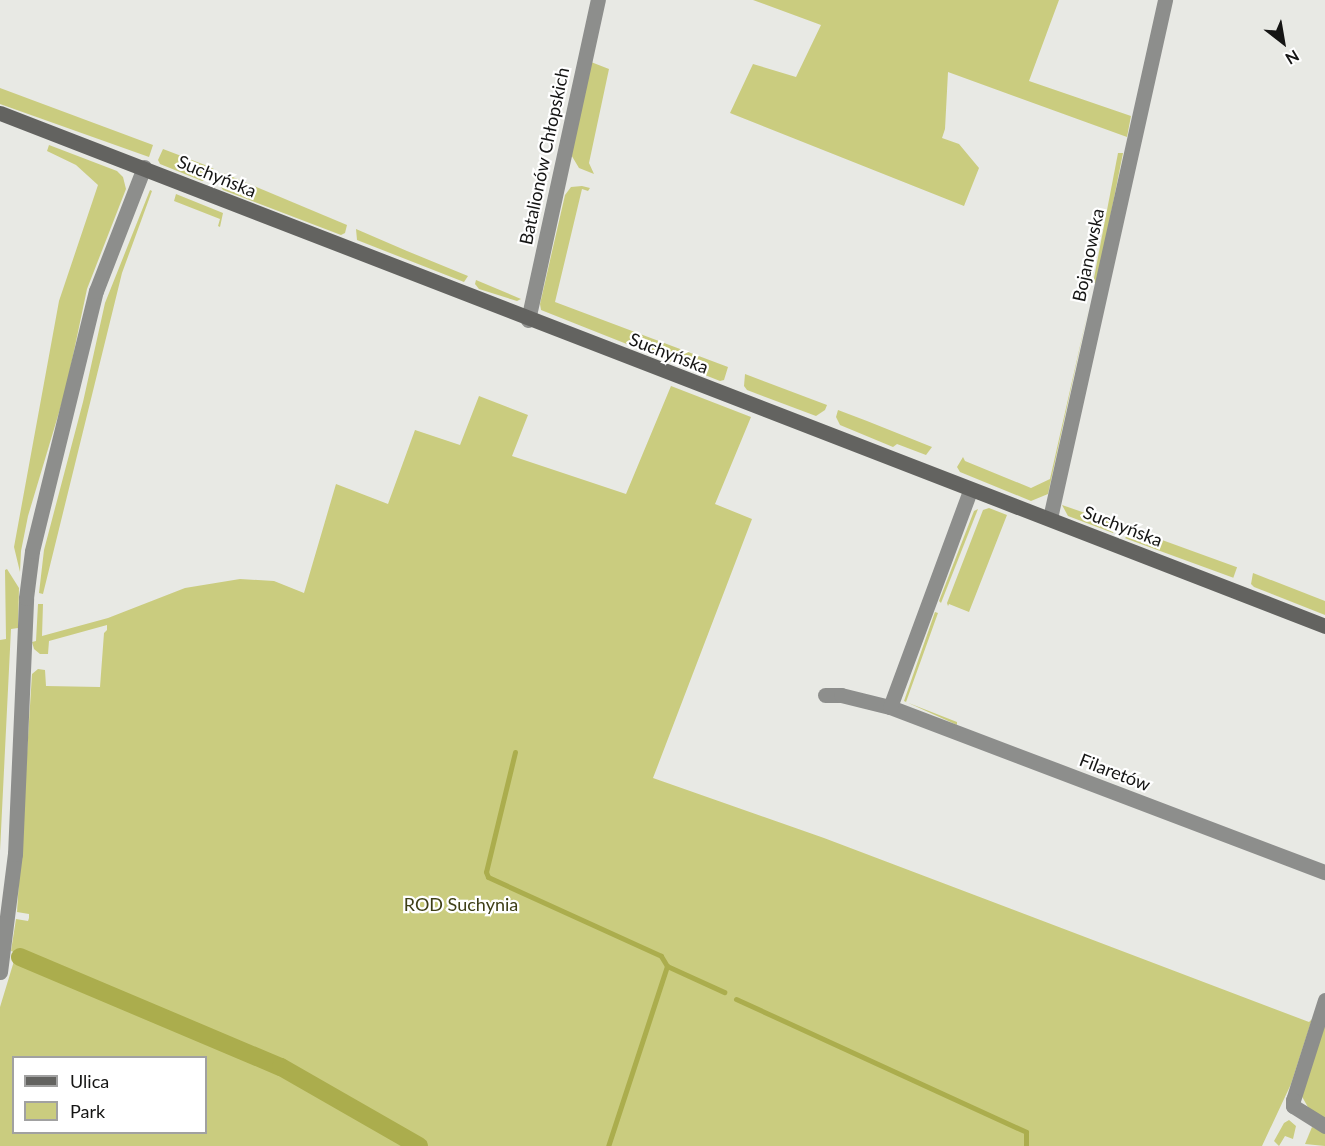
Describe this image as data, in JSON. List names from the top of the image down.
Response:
{
  "streets": {
    "street": [
      "Batalionów Chłopskich",
      "Suchyńska",
      "Bojanowska",
      "Filaretów"
    ]
  },
  "crossings": [
    ["Batalionów Chłopskich", "Suchyńska"],
    ["Suchyńska", "Bojanowska"]
  ],
  "parks": ["ROD Suchynia"],
  "legend": ["Ulica", "Park"],
  "north": "bottom right"
}
